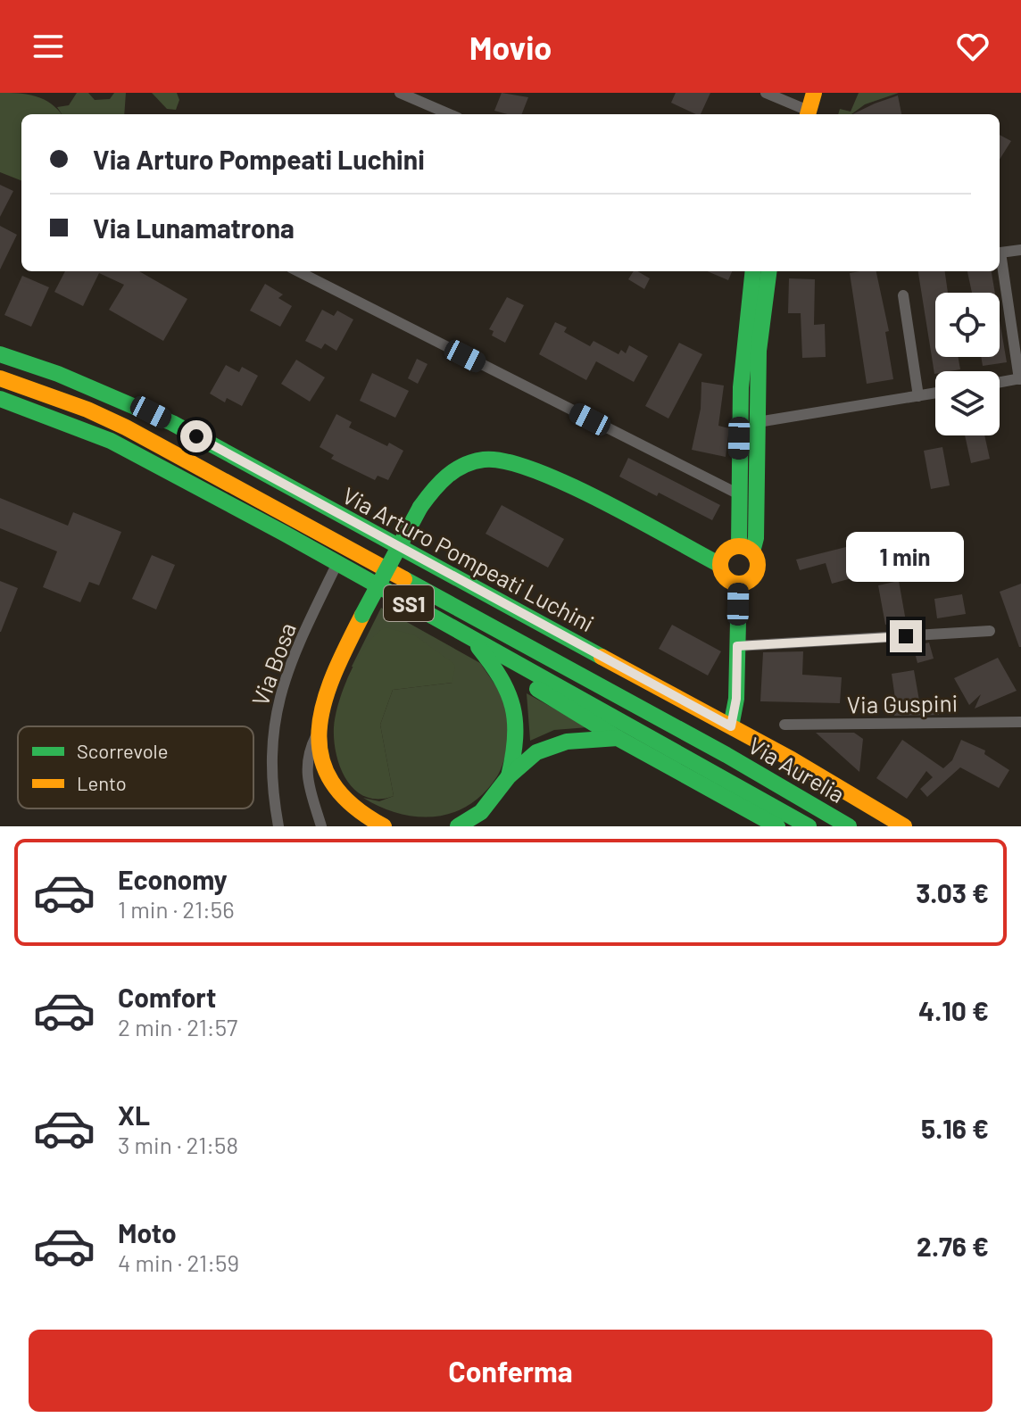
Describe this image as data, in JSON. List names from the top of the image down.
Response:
{
  "streets": {
    "main road": ["Via Arturo Pompeati Luchini", "SS1", "Via Aurelia"],
    "street": ["Via Bosa", "Via Guspini"]
  },
  "crossings": [
    ["Via Bosa", "Via Aurelia"]
  ],
  "legend": ["Scorrevole", "Lento"],
  "page": {
    "header": "Movio",
    "banner": ["Via Arturo Pompeati Luchini", "Via Lunamatrona"],
    "bubble": "1 min",
    "list": [
      {
        "name": "Economy",
        "note": "1 min · 21:56",
        "value": "3.03 €"
      },
      {
        "name": "Comfort",
        "note": "2 min · 21:57",
        "value": "4.10 €"
      },
      {
        "name": "XL",
        "note": "3 min · 21:58",
        "value": "5.16 €"
      },
      {
        "name": "Moto",
        "note": "4 min · 21:59",
        "value": "2.76 €"
      }
    ],
    "buttons": "Conferma"
  }
}
